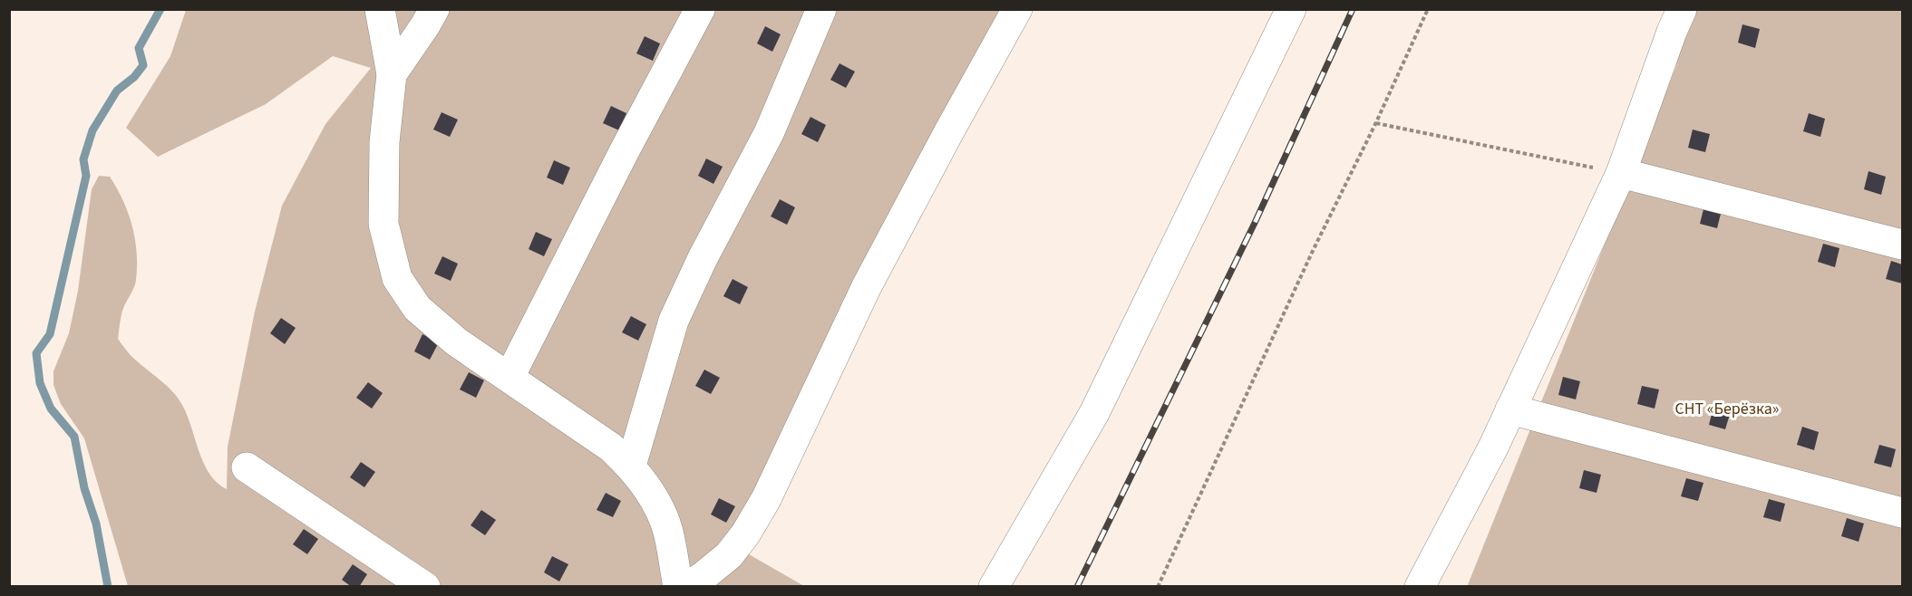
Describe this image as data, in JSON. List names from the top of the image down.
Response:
{
  "parks": ["СНТ «Берёзка»"]
}
